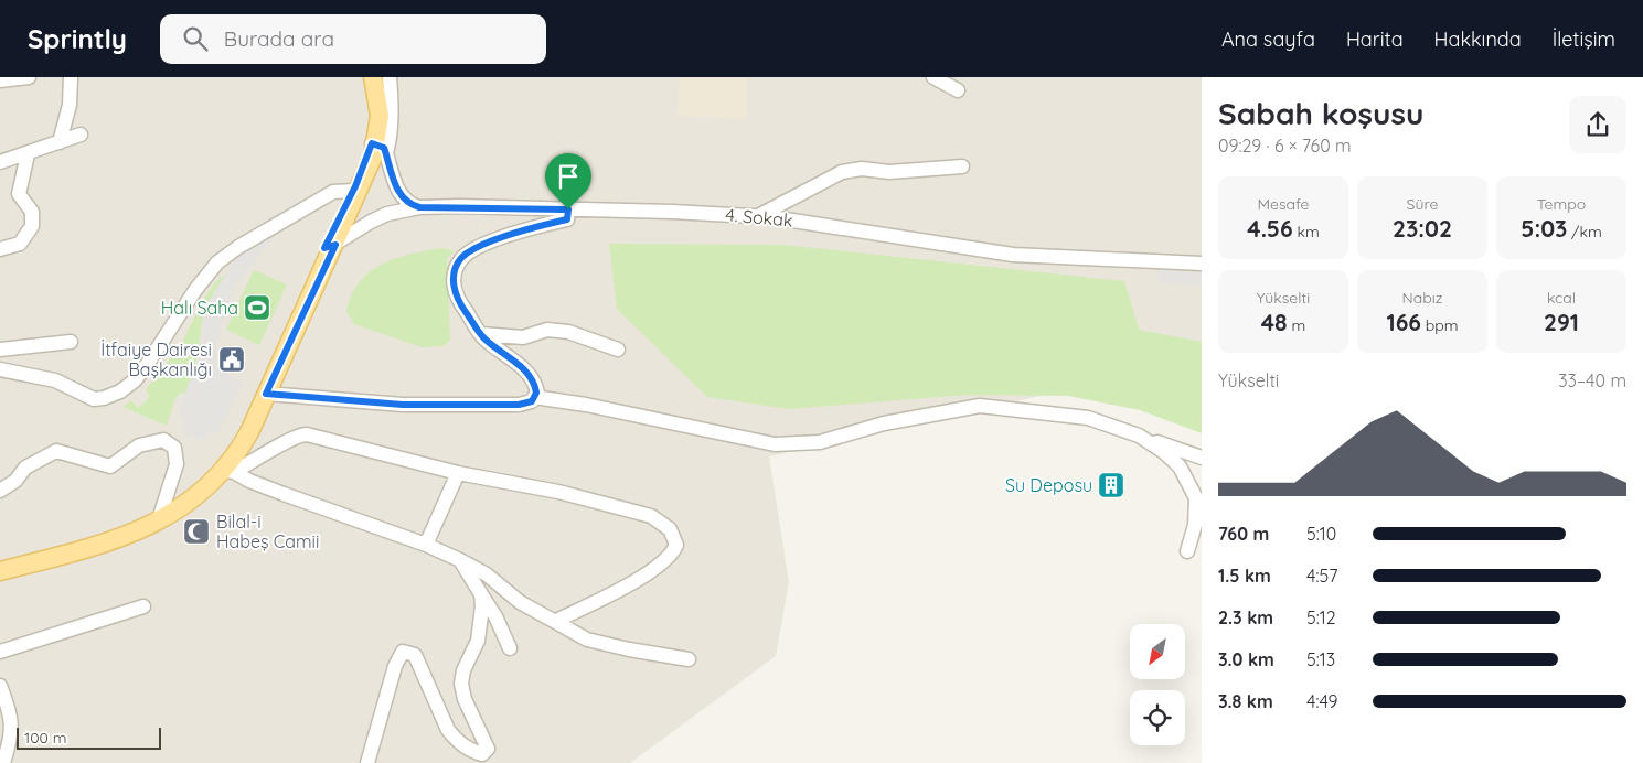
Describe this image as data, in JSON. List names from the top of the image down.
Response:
{
  "streets": {
    "street": ["4. Sokak"]
  },
  "places": {
    "sports": ["Halı Saha"],
    "public building": ["İtfaiye Dairesi Başkanlığı"],
    "building": ["Su Deposu"],
    "mosque": ["Bilal-i Habeş Camii"]
  },
  "scale_bar": "100 m",
  "north": "bottom left",
  "page": {
    "header": "Sprintly",
    "search": "Burada ara",
    "nav": [
      "Ana sayfa",
      "Harita",
      "Hakkında",
      "İletişim"
    ],
    "heading": ["Sabah koşusu", "09:29 · 6 × 760 m"],
    "stats": [
      ["Mesafe", "4.56 km"],
      ["Süre", "23:02"],
      ["Tempo", "5:03 /km"],
      ["Yükselti", "48 m"],
      ["Nabız", "166 bpm"],
      ["kcal", "291"]
    ],
    "chart": ["Yükselti", "33–40 m"],
    "list": [
      {
        "name": "760 m",
        "note": "5:10"
      },
      {
        "name": "1.5 km",
        "note": "4:57"
      },
      {
        "name": "2.3 km",
        "note": "5:12"
      },
      {
        "name": "3.0 km",
        "note": "5:13"
      },
      {
        "name": "3.8 km",
        "note": "4:49"
      }
    ],
    "scale": "100 m"
  }
}
